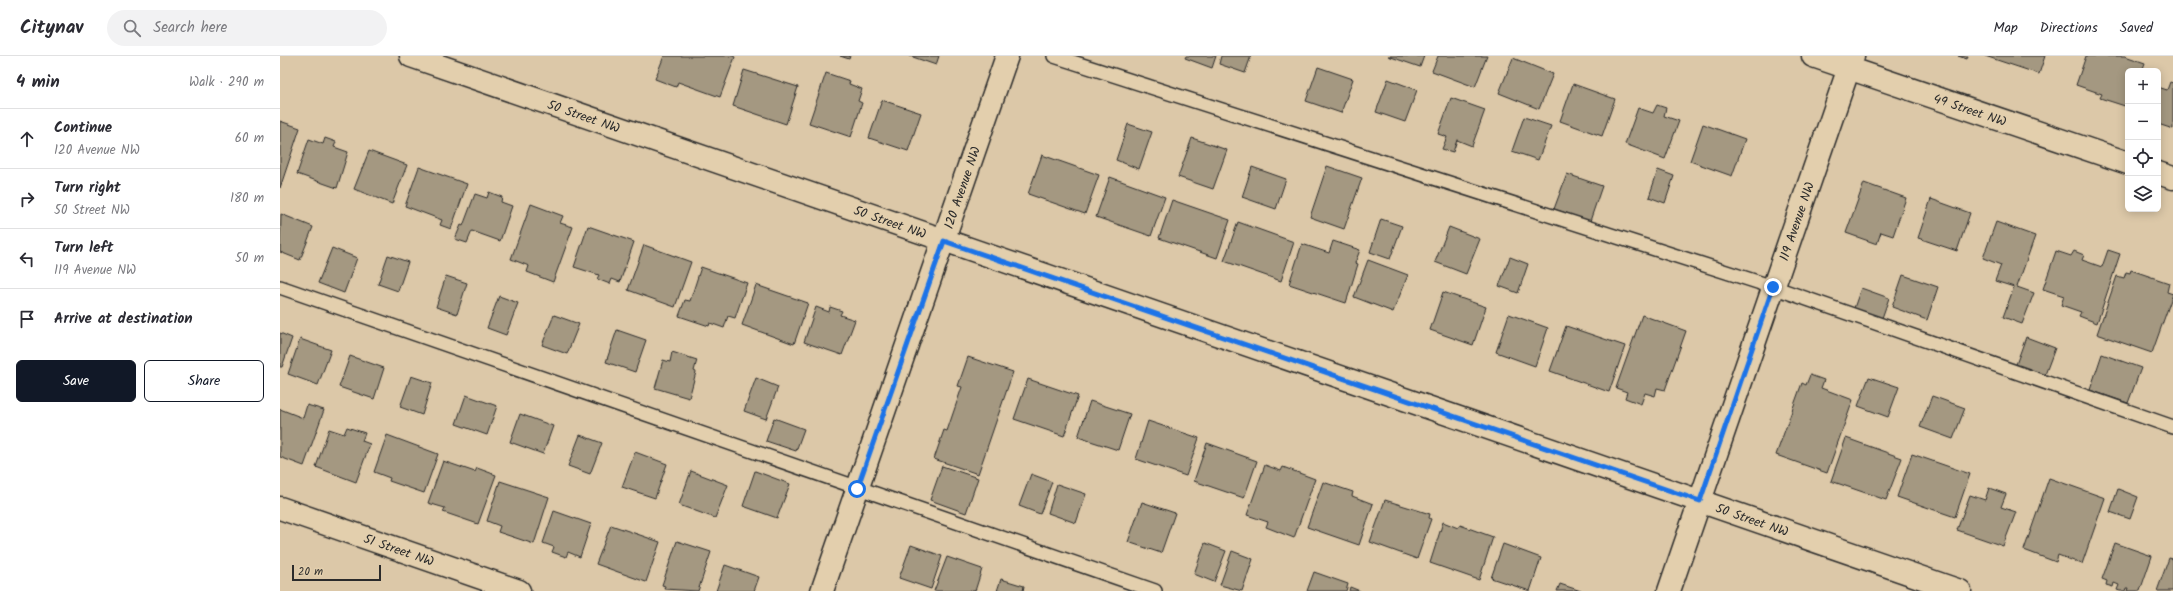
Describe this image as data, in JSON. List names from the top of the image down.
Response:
{
  "streets": {
    "street": [
      "49 Street NW",
      "50 Street NW",
      "120 Avenue NW",
      "119 Avenue NW",
      "51 Street NW"
    ]
  },
  "crossings": [
    ["49 Street NW", "119 Avenue NW"],
    ["50 Street NW", "120 Avenue NW"],
    ["50 Street NW", "119 Avenue NW"]
  ],
  "scale_bar": "20 m",
  "page": {
    "header": "Citynav",
    "search": "Search here",
    "nav": ["Map", "Directions", "Saved"],
    "heading": ["4 min", "Walk · 290 m"],
    "map_buttons": ["+", "−"],
    "list": [
      ["Continue", "120 Avenue NW", "60 m"],
      ["Turn right", "50 Street NW", "180 m"],
      ["Turn left", "119 Avenue NW", "50 m"],
      "Arrive at destination"
    ],
    "buttons": ["Save", "Share"],
    "scale": "20 m"
  }
}
